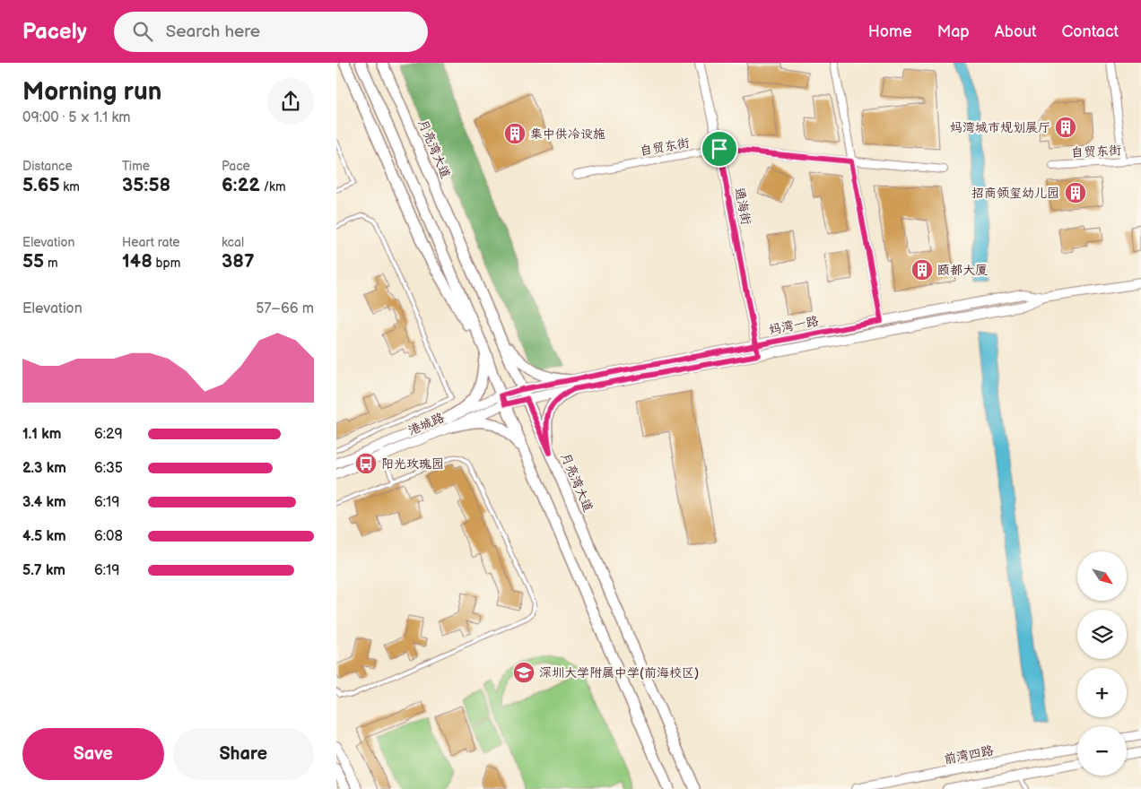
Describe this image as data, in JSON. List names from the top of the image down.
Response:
{
  "streets": {
    "main road": ["月亮湾大道"],
    "street": [
      "自贸东街",
      "通海街",
      "妈湾一路",
      "港城路",
      "前湾四路"
    ]
  },
  "crossings": [
    ["自贸东街", "通海街"],
    ["月亮湾大道", "妈湾一路"],
    ["月亮湾大道", "港城路"],
    ["通海街", "妈湾一路"],
    ["妈湾一路", "港城路"]
  ],
  "places": {
    "building": [
      "妈湾城市规划展厅",
      "集中供冷设施",
      "招商领玺幼儿园",
      "颐都大厦"
    ],
    "bus stop": ["阳光玫瑰园"],
    "school or university": ["深圳大学附属中学(前海校区)"]
  },
  "north": "bottom right",
  "page": {
    "header": "Pacely",
    "search": "Search here",
    "nav": [
      "Home",
      "Map",
      "About",
      "Contact"
    ],
    "heading": ["Morning run", "09:00 · 5 × 1.1 km"],
    "stats": [
      ["Distance", "5.65 km"],
      ["Time", "35:58"],
      ["Pace", "6:22 /km"],
      ["Elevation", "55 m"],
      ["Heart rate", "148 bpm"],
      ["kcal", "387"]
    ],
    "chart": ["Elevation", "57–66 m"],
    "list": [
      {
        "name": "1.1 km",
        "note": "6:29"
      },
      {
        "name": "2.3 km",
        "note": "6:35"
      },
      {
        "name": "3.4 km",
        "note": "6:19"
      },
      {
        "name": "4.5 km",
        "note": "6:08"
      },
      {
        "name": "5.7 km",
        "note": "6:19"
      }
    ],
    "map_buttons": ["+", "−"],
    "buttons": ["Save", "Share"]
  }
}
